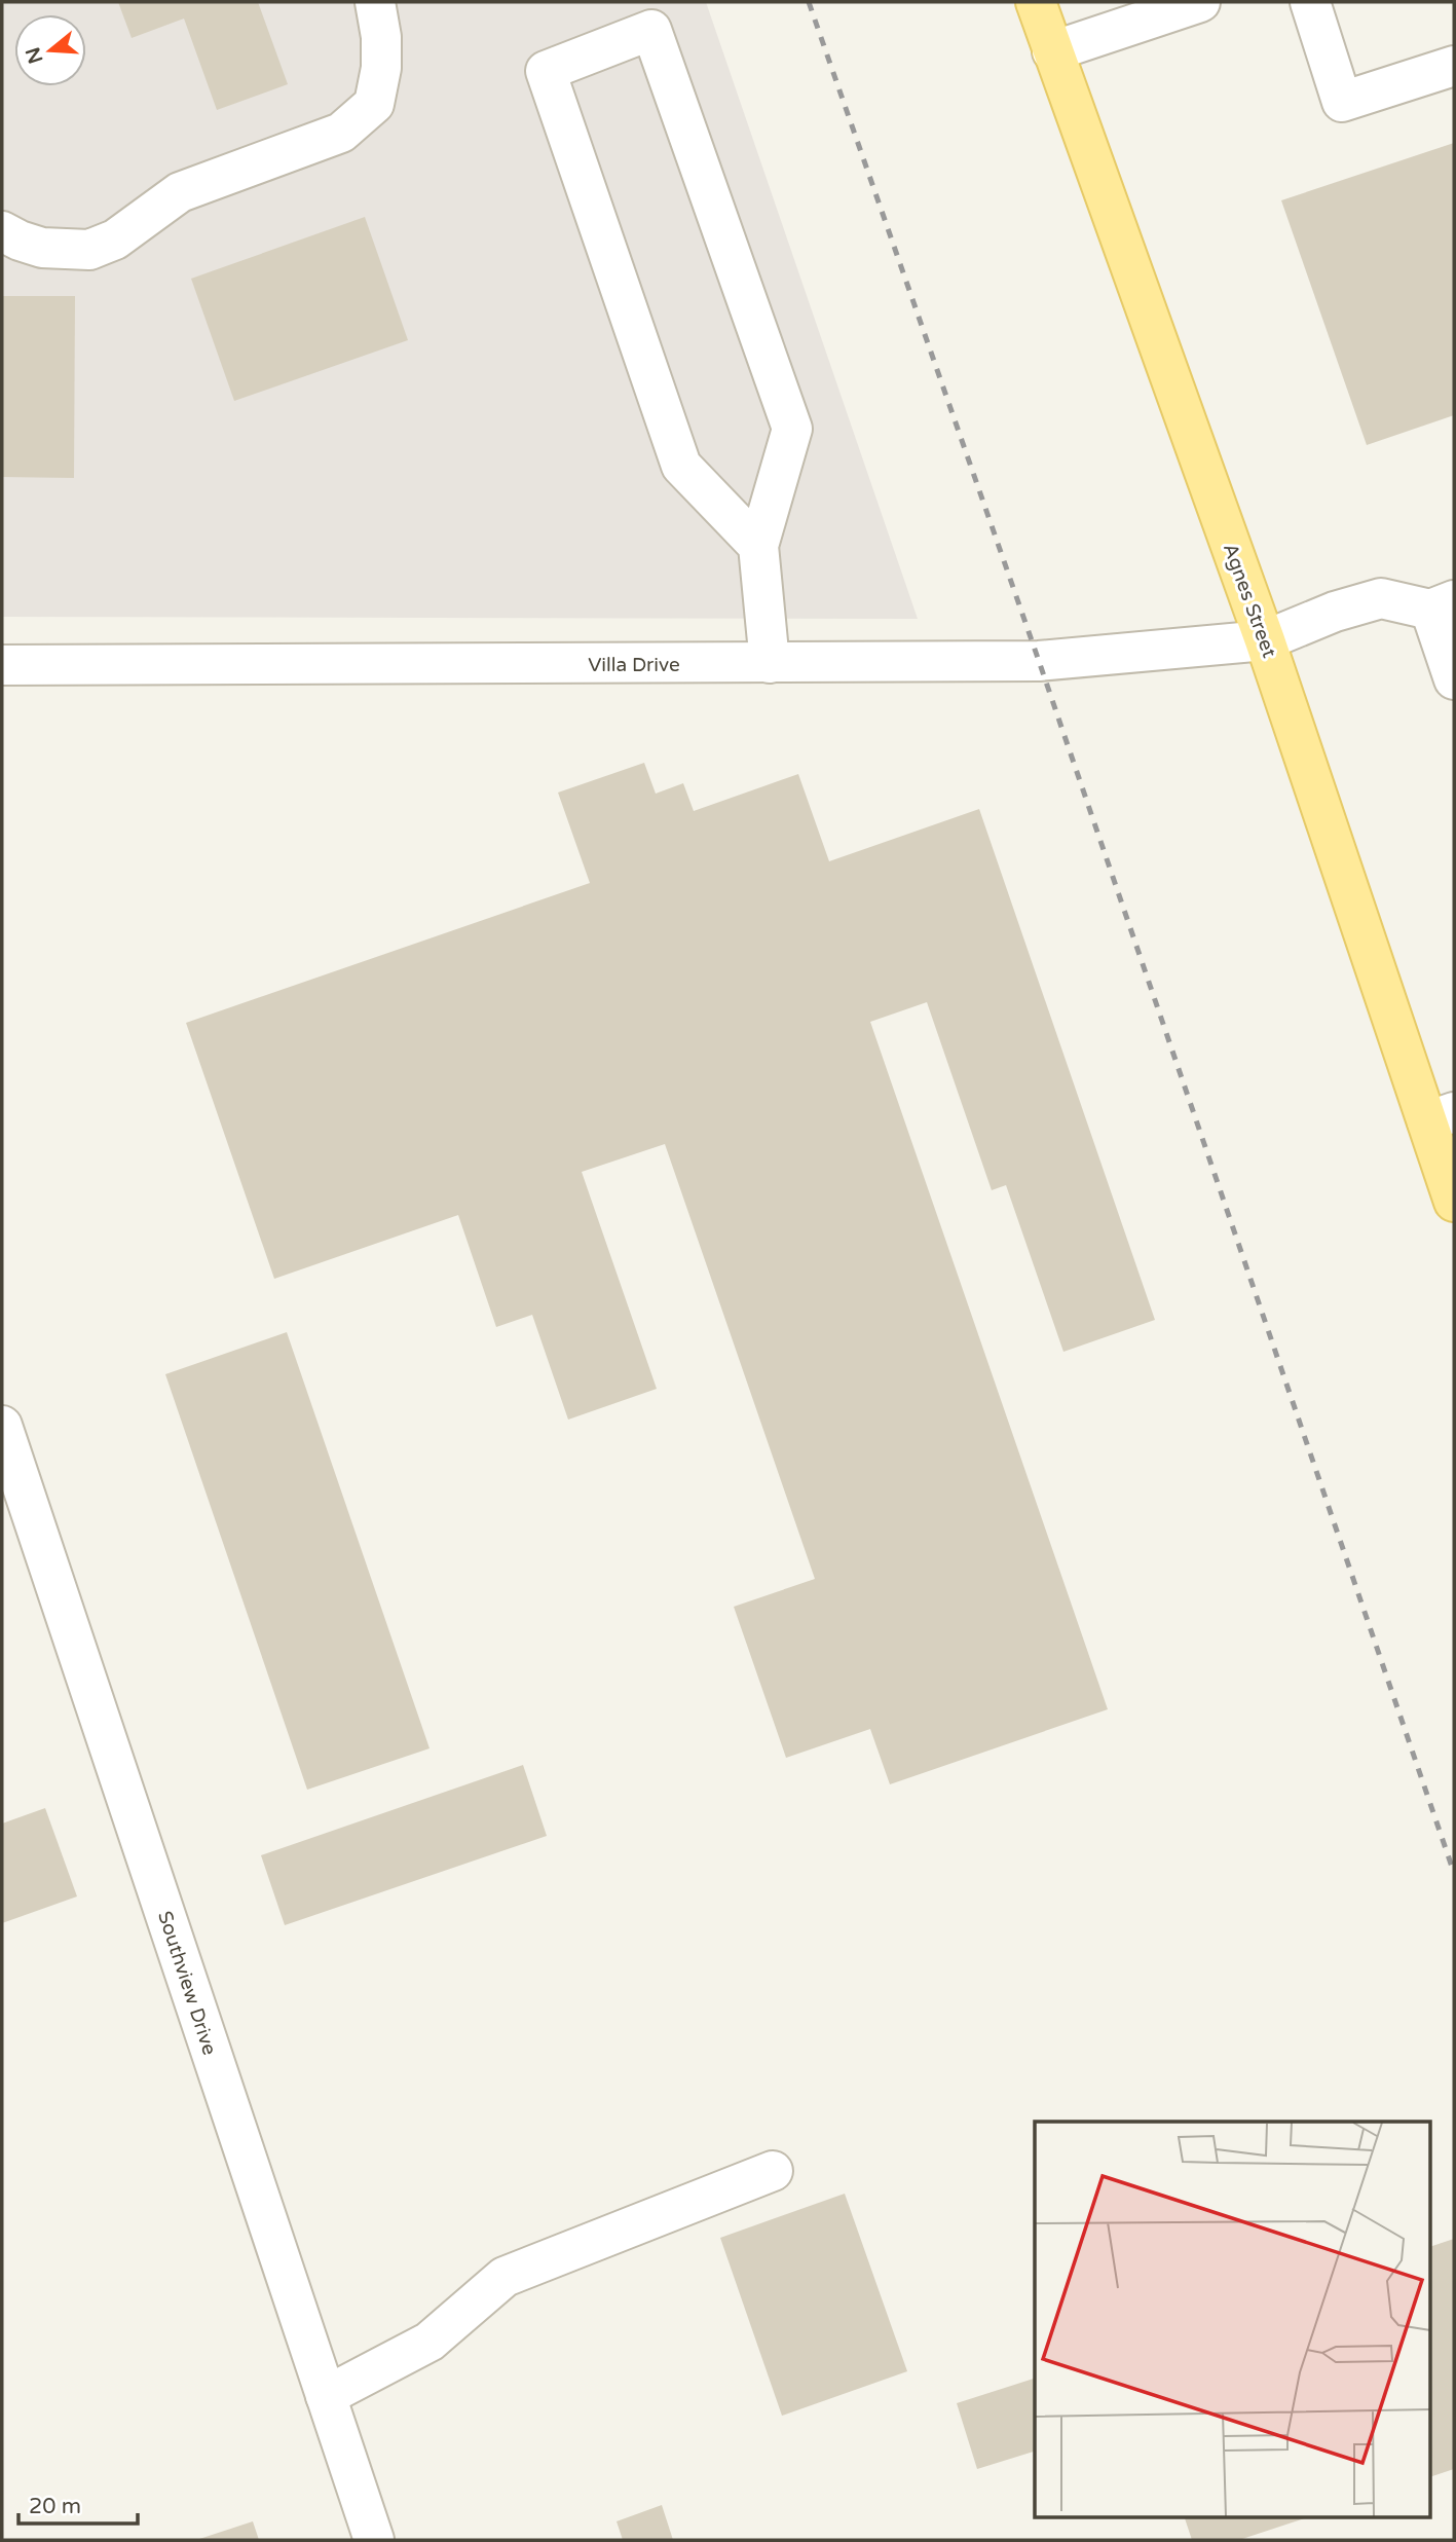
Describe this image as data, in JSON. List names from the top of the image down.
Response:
{
  "streets": {
    "main road": ["Agnes Street"],
    "street": ["Villa Drive", "Southview Drive"]
  },
  "crossings": [
    ["Agnes Street", "Villa Drive"]
  ],
  "scale_bar": "20 m",
  "north": "left"
}
